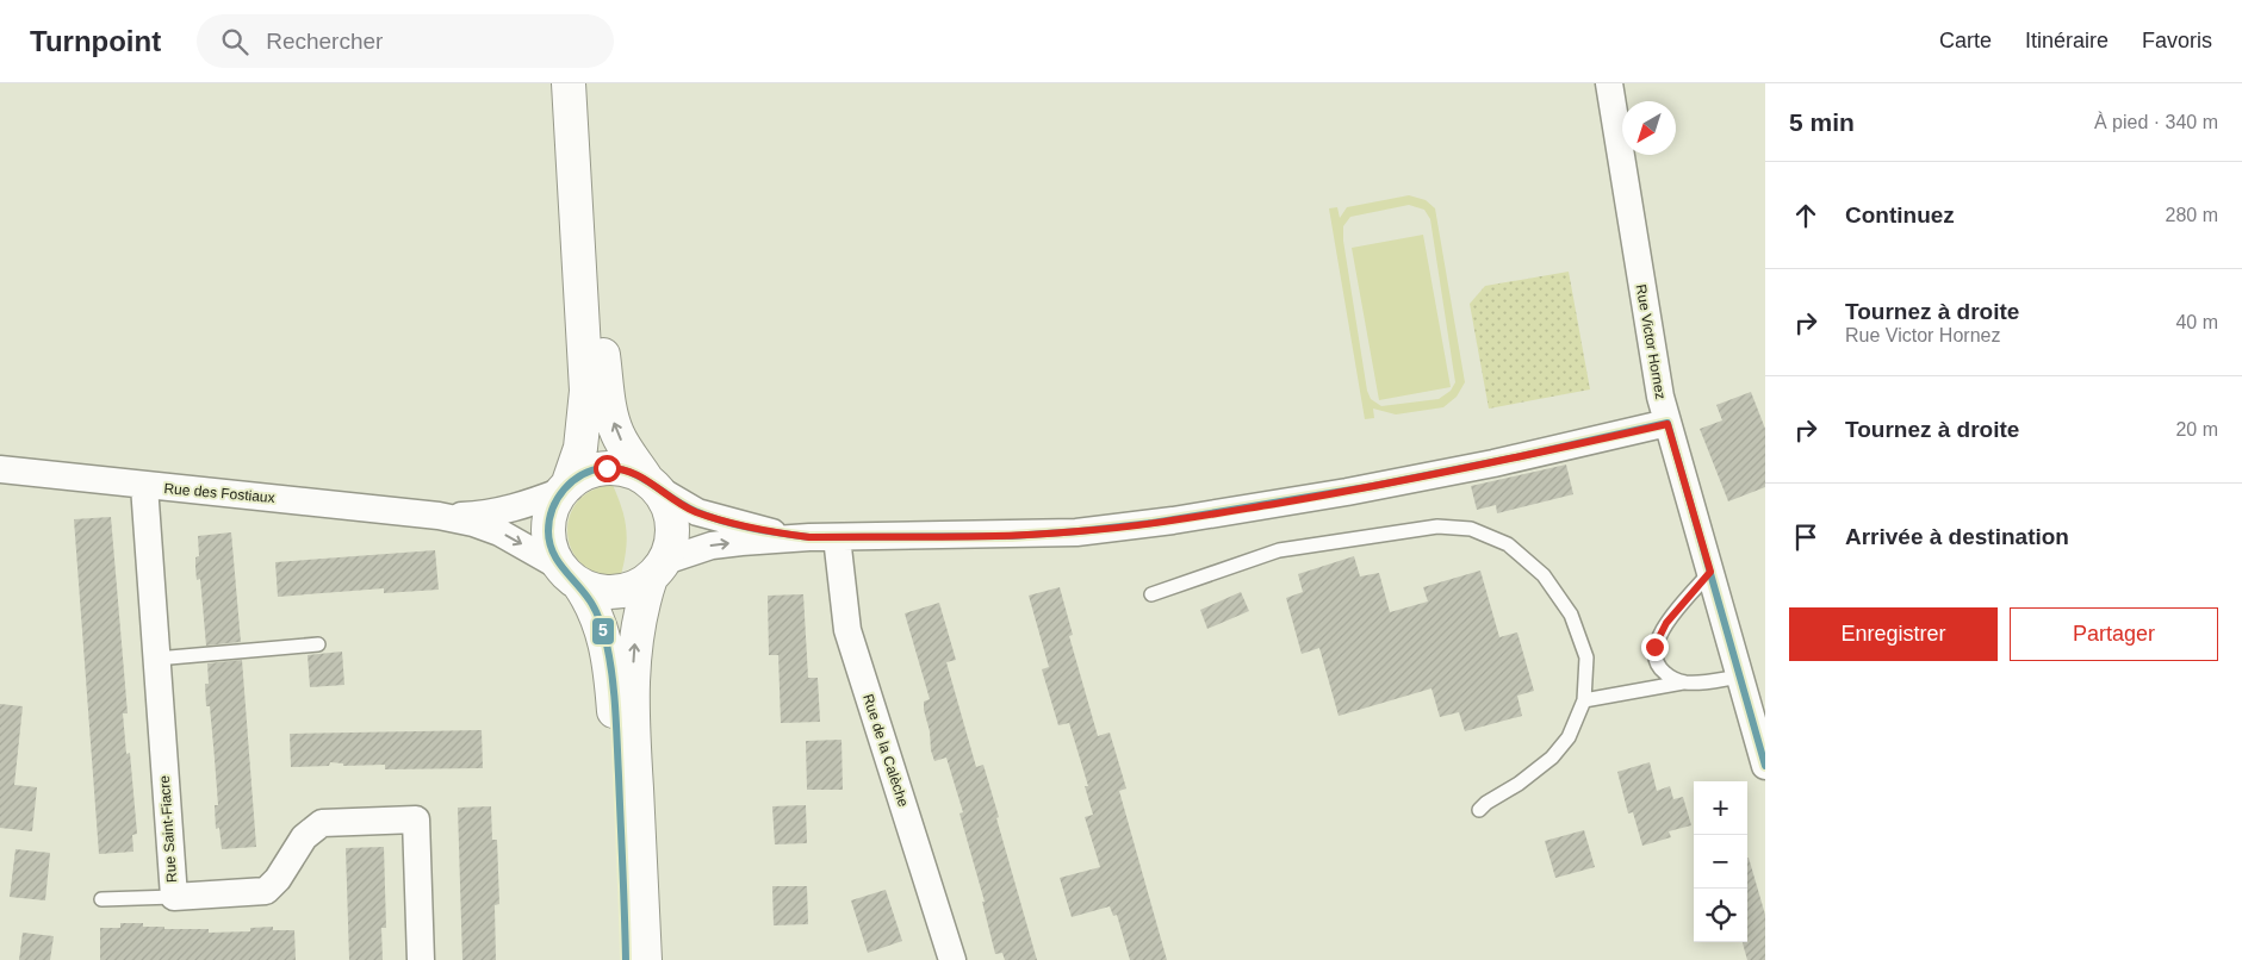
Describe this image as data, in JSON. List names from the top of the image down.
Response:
{
  "streets": {
    "street": [
      "Rue Victor Hornez",
      "Rue des Fostiaux",
      "Rue de la Calèche",
      "Rue Saint-Fiacre"
    ]
  },
  "crossings": [
    ["Rue des Fostiaux", "Rue Saint-Fiacre"]
  ],
  "lines": ["transit line 5"],
  "north": "bottom left",
  "page": {
    "header": "Turnpoint",
    "search": "Rechercher",
    "nav": ["Carte", "Itinéraire", "Favoris"],
    "heading": ["5 min", "À pied · 340 m"],
    "list": [
      ["Continuez", "280 m"],
      ["Tournez à droite", "Rue Victor Hornez", "40 m"],
      ["Tournez à droite", "20 m"],
      "Arrivée à destination"
    ],
    "buttons": ["Enregistrer", "Partager"],
    "map_buttons": ["+", "−"]
  }
}
